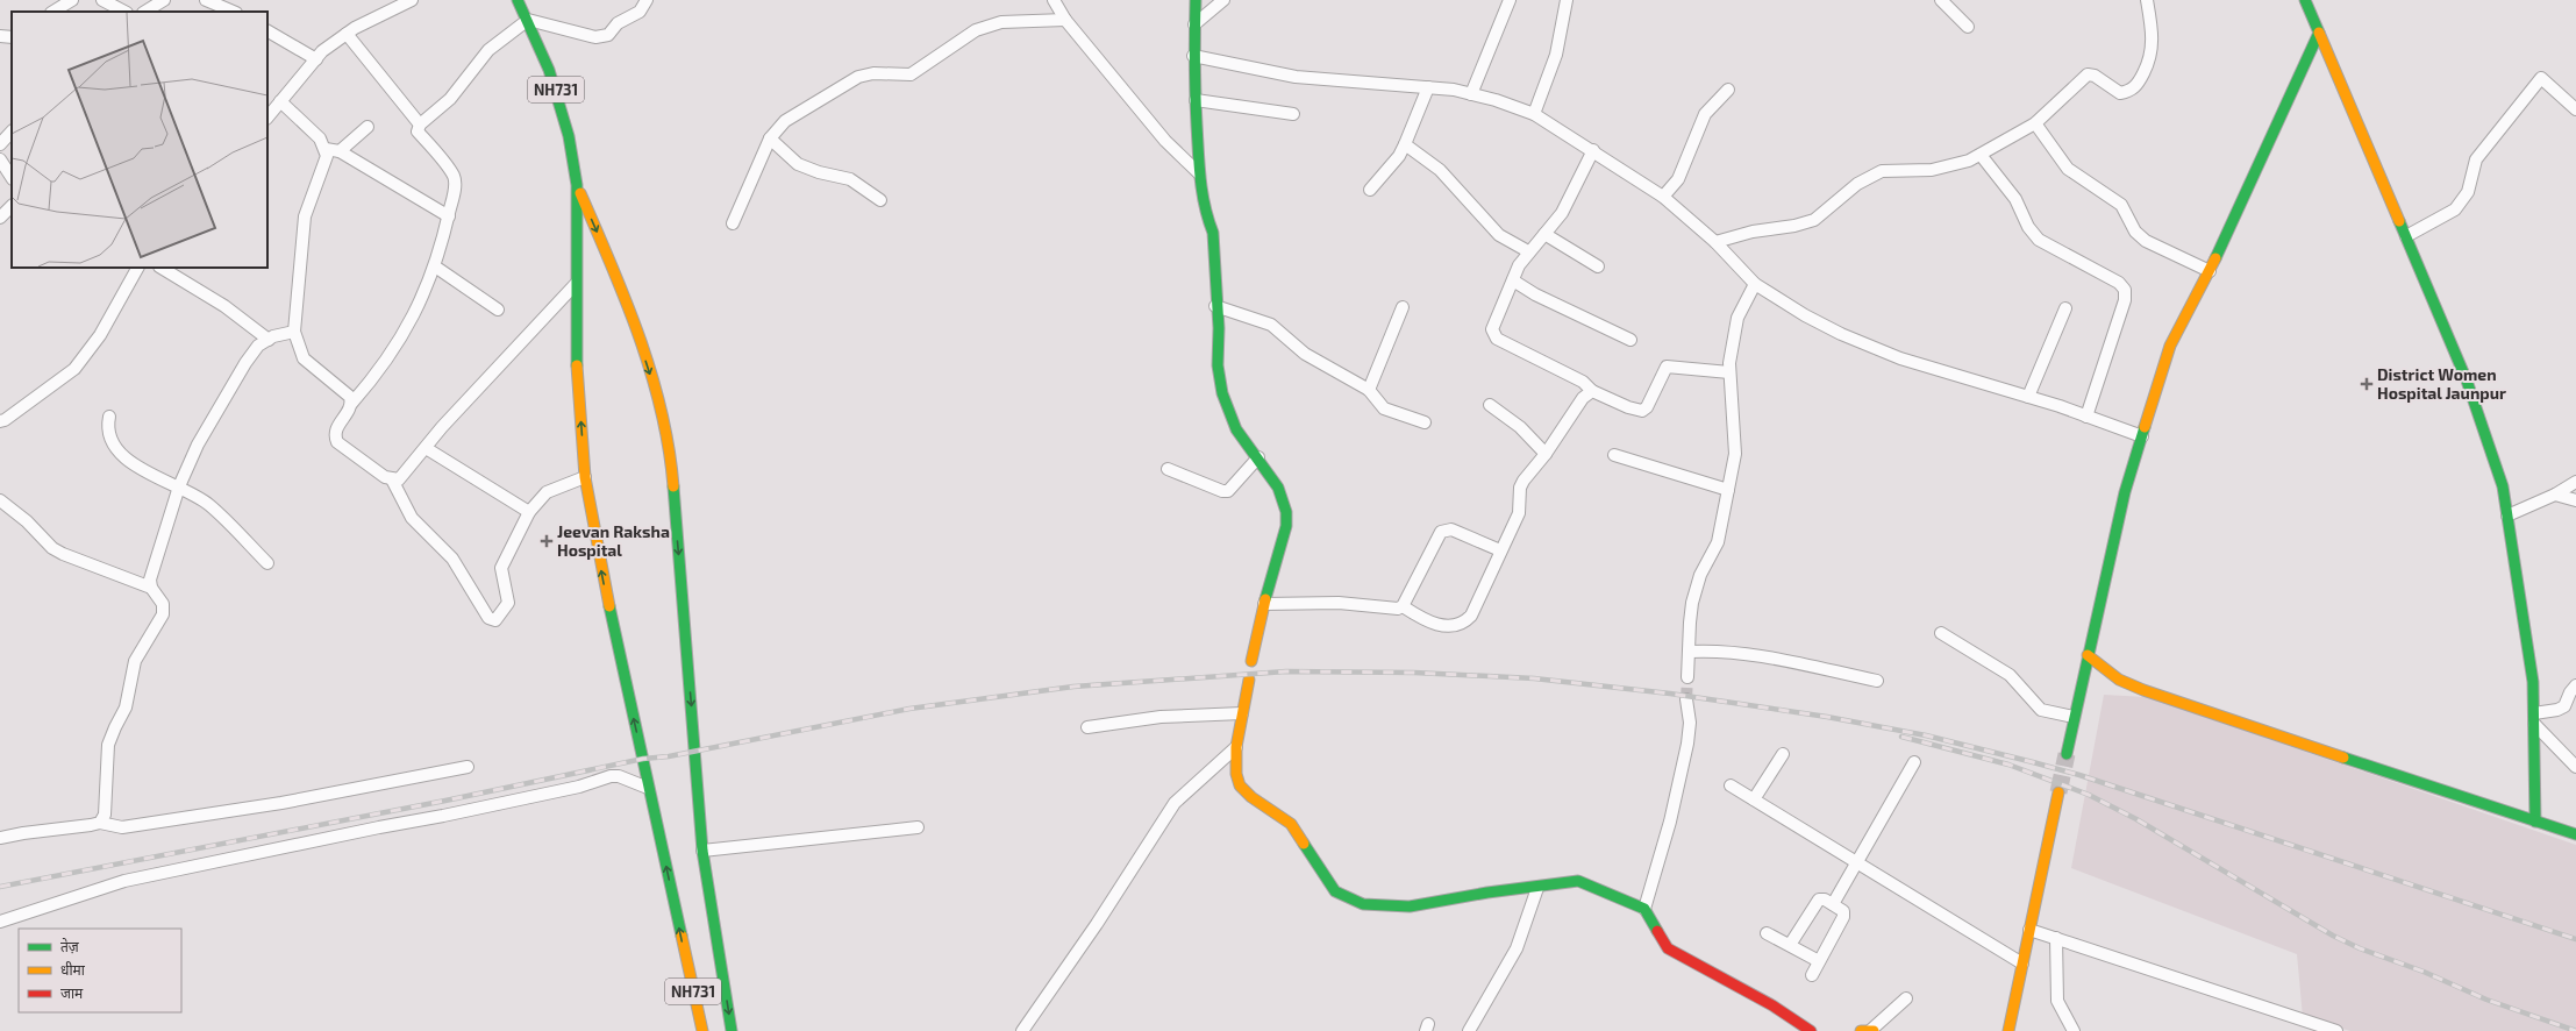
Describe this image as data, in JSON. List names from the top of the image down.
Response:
{
  "streets": {
    "main road": ["NH731"]
  },
  "places": {
    "health": ["District Women Hospital Jaunpur", "Jeevan Raksha Hospital"]
  },
  "legend": ["तेज़", "धीमा", "जाम"]
}
